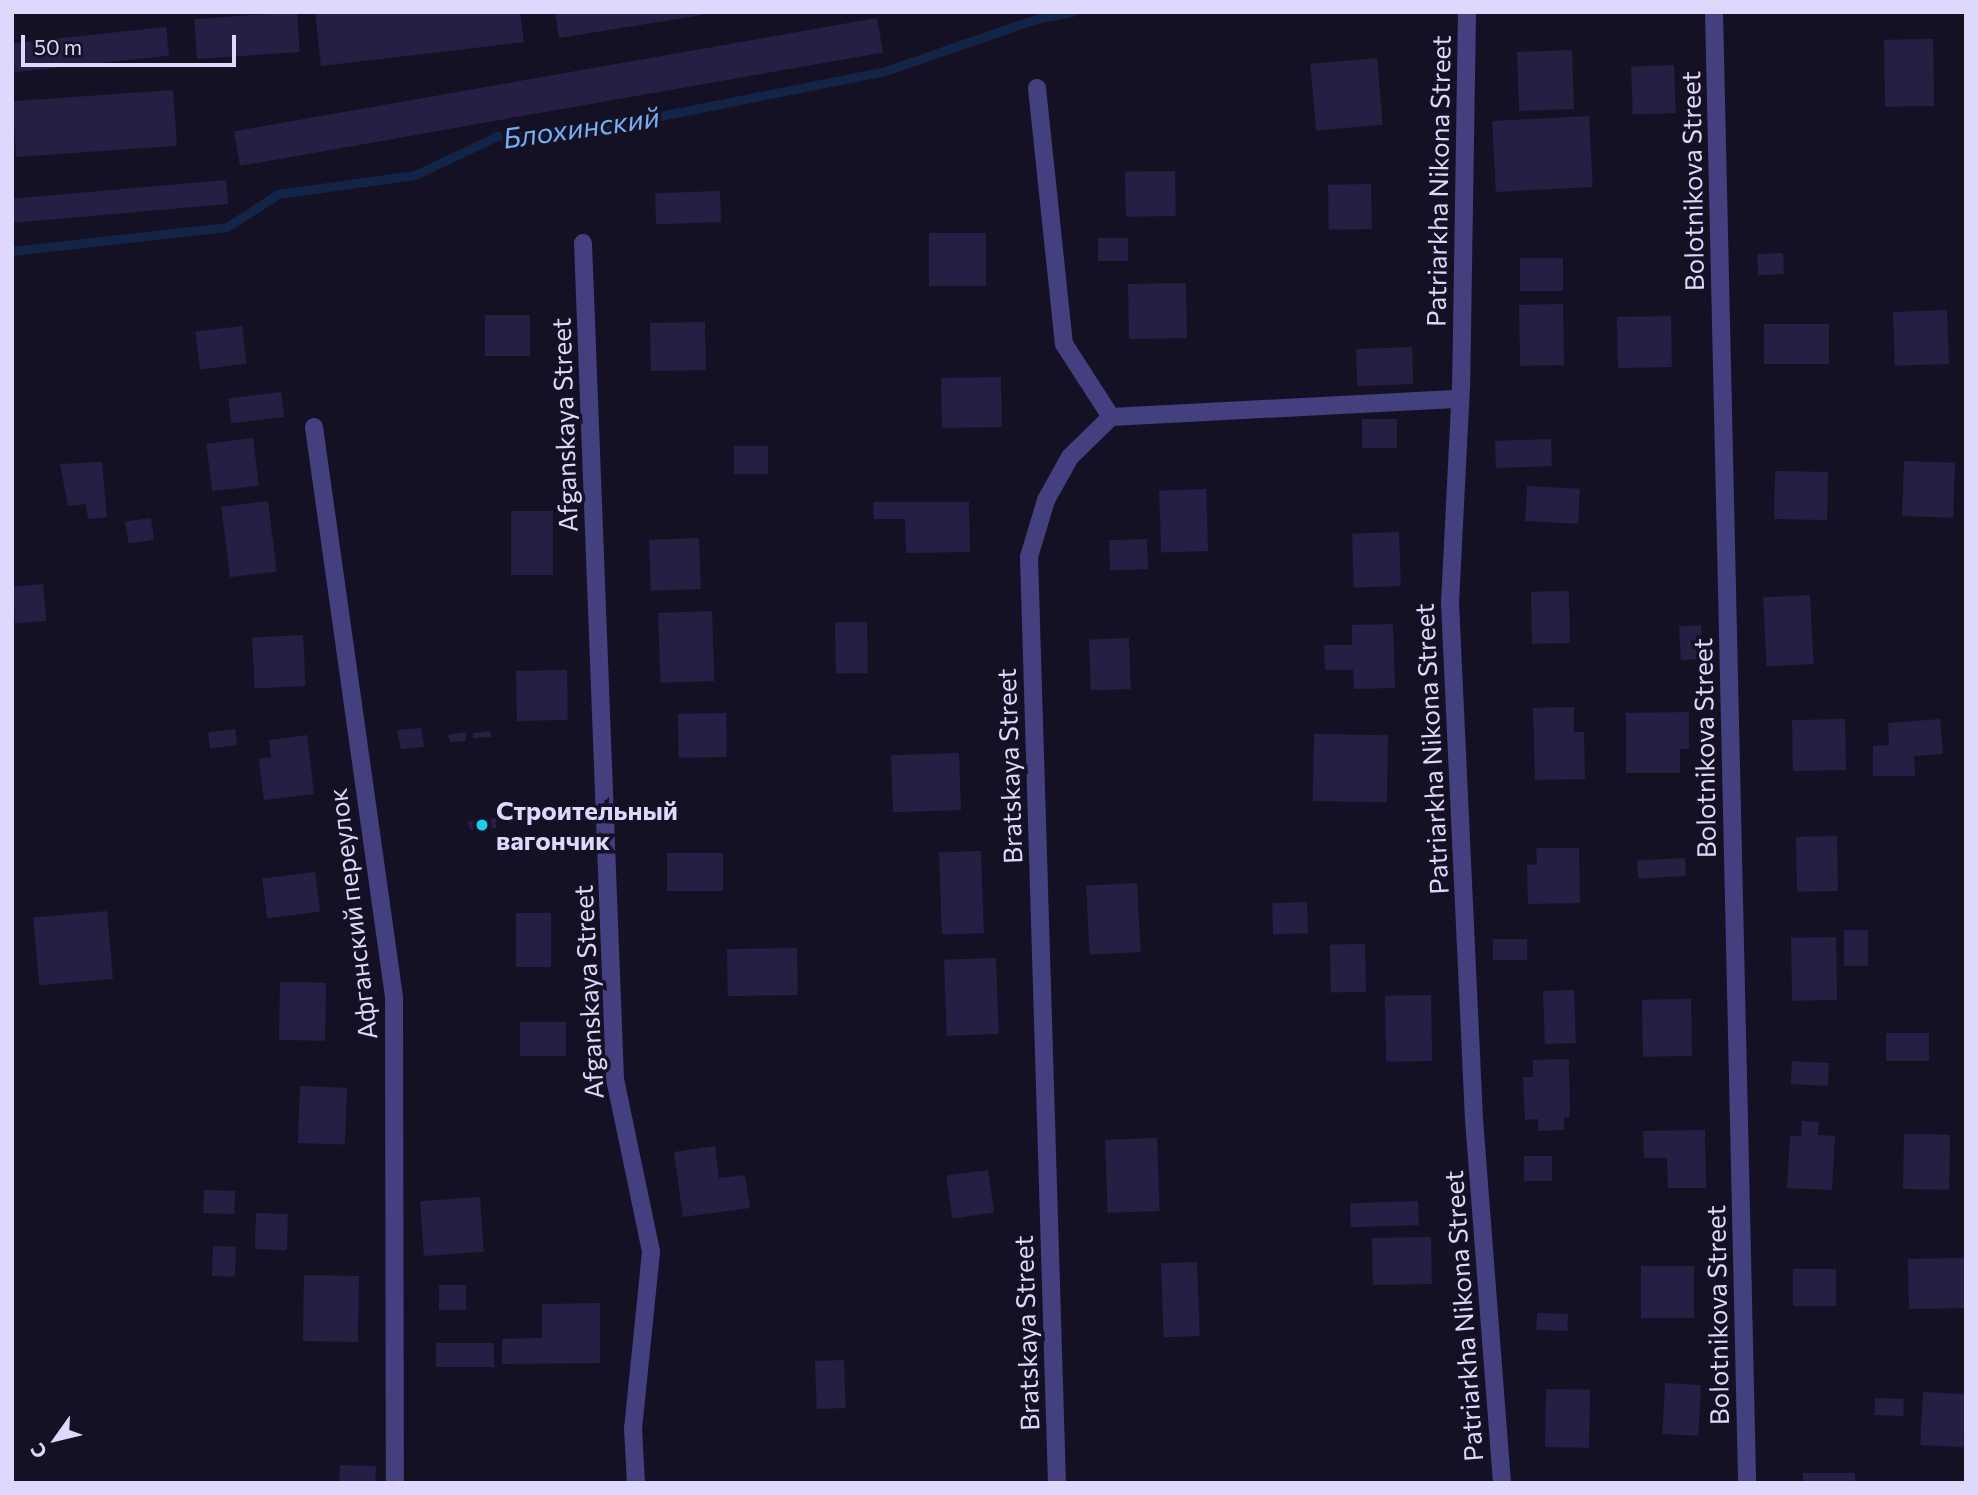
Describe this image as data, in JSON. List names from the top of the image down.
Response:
{
  "streets": {
    "street": [
      "Patriarkha Nikona Street",
      "Bolotnikova Street",
      "Afganskaya Street",
      "Bratskaya Street",
      "Афганский переулок"
    ]
  },
  "water": ["Блохинский"],
  "places": ["Строительный вагончик"],
  "scale_bar": "50 m",
  "north": "bottom left"
}
